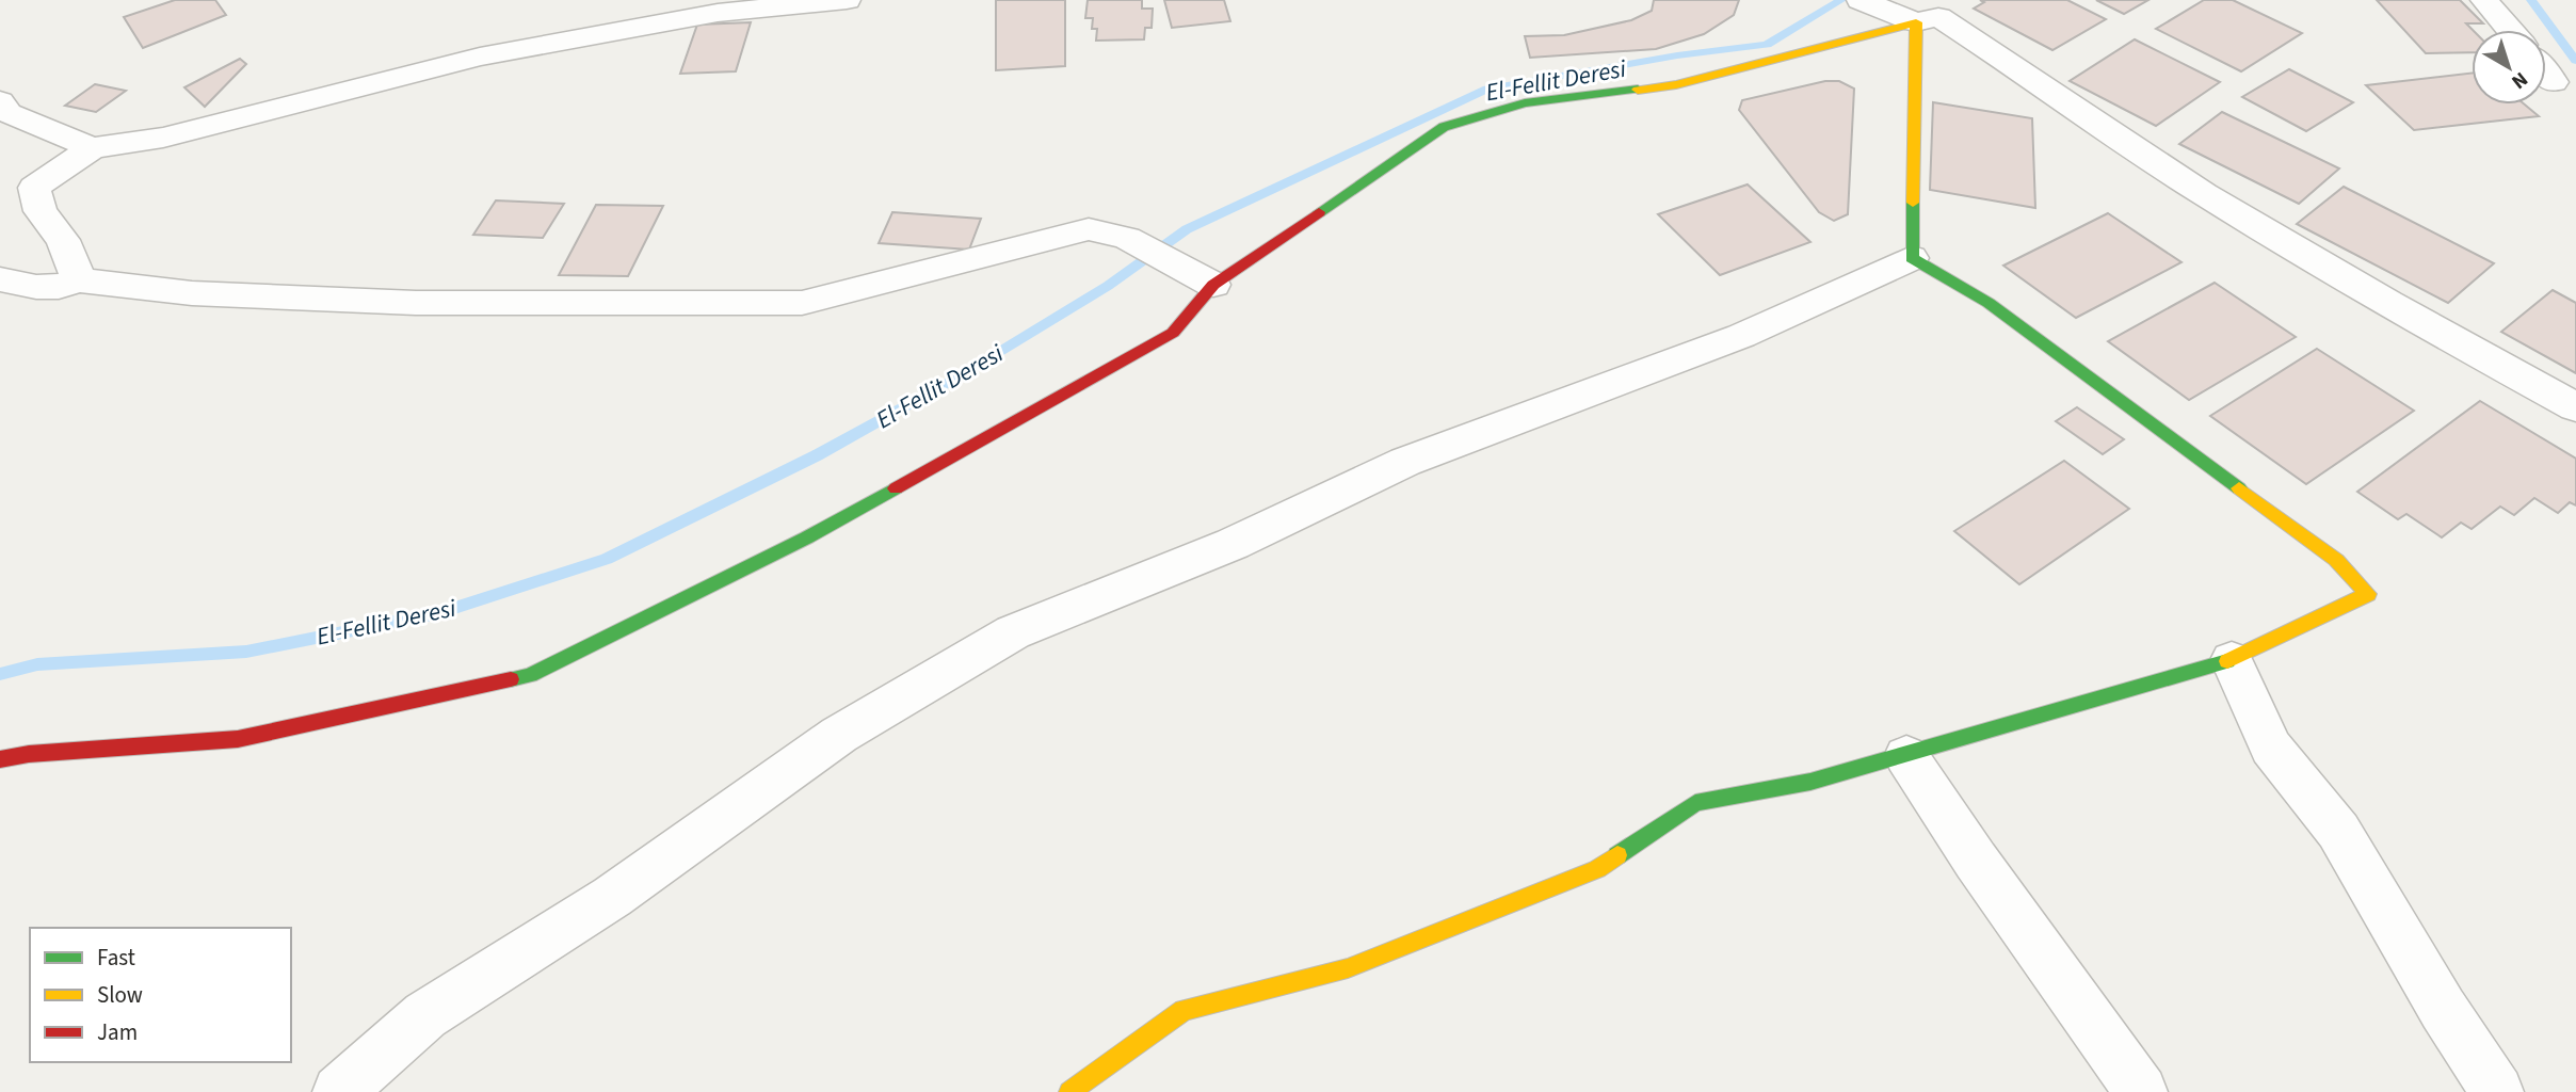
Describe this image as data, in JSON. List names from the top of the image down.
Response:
{
  "water": ["El-Fellit Deresi"],
  "legend": ["Fast", "Slow", "Jam"],
  "north": "bottom right"
}
